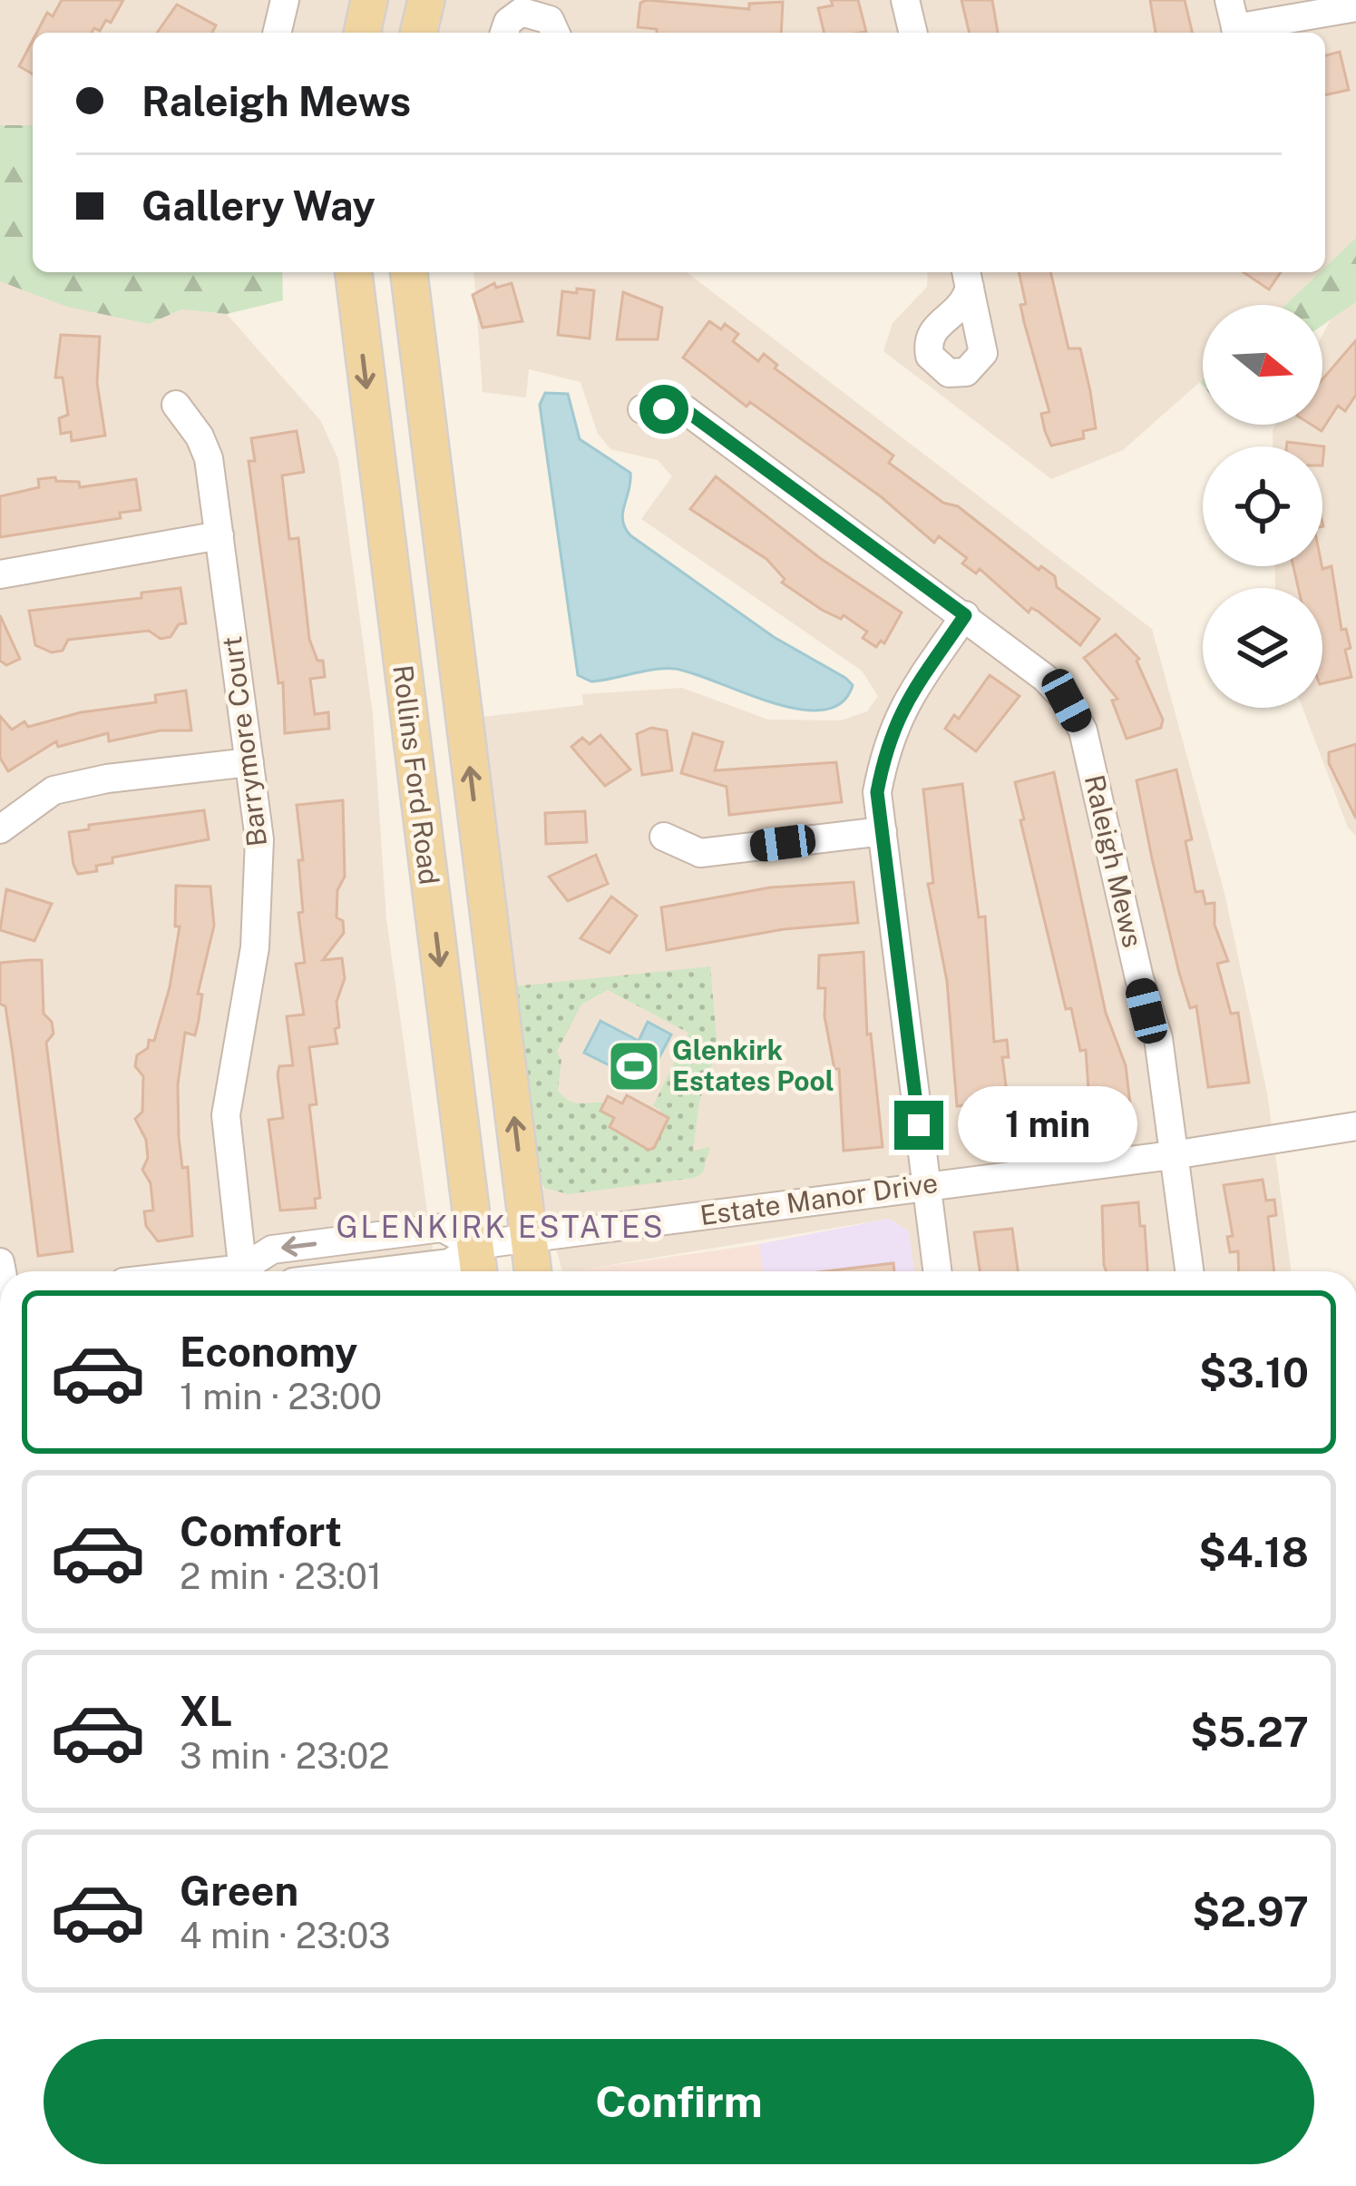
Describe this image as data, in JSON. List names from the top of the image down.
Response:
{
  "streets": {
    "main road": ["Rollins Ford Road"],
    "street": ["Barrymore Court", "Raleigh Mews", "Estate Manor Drive"]
  },
  "crossings": [
    ["Rollins Ford Road", "Estate Manor Drive"],
    ["Raleigh Mews", "Estate Manor Drive"]
  ],
  "districts": ["GLENKIRK ESTATES"],
  "places": {
    "sports": ["Glenkirk Estates Pool"]
  },
  "north": "right",
  "page": {
    "banner": ["Raleigh Mews", "Gallery Way"],
    "bubble": "1 min",
    "list": [
      {
        "name": "Economy",
        "note": "1 min · 23:00",
        "value": "$3.10"
      },
      {
        "name": "Comfort",
        "note": "2 min · 23:01",
        "value": "$4.18"
      },
      {
        "name": "XL",
        "note": "3 min · 23:02",
        "value": "$5.27"
      },
      {
        "name": "Green",
        "note": "4 min · 23:03",
        "value": "$2.97"
      }
    ],
    "buttons": "Confirm"
  }
}
